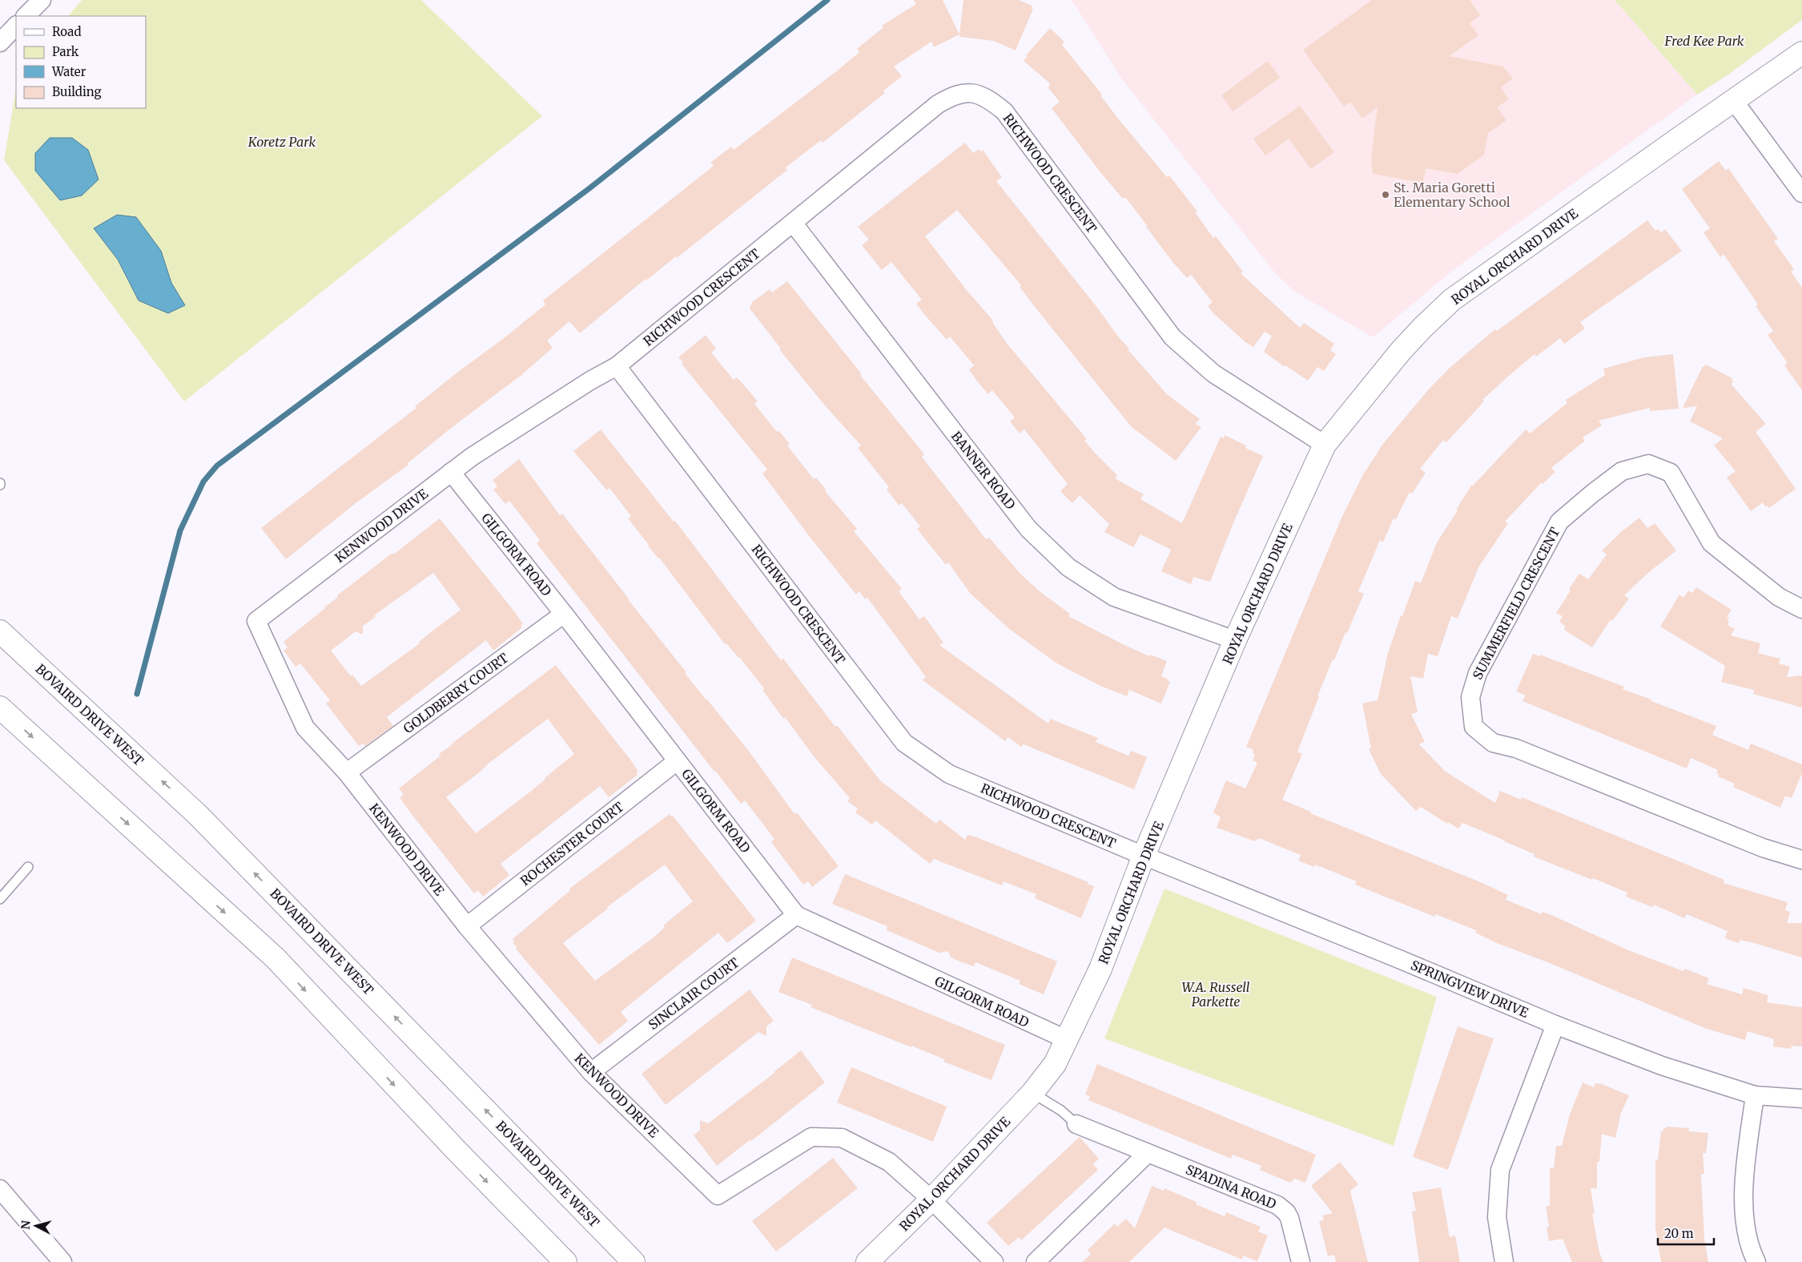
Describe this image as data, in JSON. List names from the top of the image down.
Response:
{
  "streets": {
    "main road": ["ROYAL ORCHARD DRIVE", "BOVAIRD DRIVE WEST"],
    "street": [
      "RICHWOOD CRESCENT",
      "BANNER ROAD",
      "KENWOOD DRIVE",
      "GILGORM ROAD",
      "SUMMERFIELD CRESCENT",
      "GOLDBERRY COURT",
      "ROCHESTER COURT",
      "SPRINGVIEW DRIVE",
      "SINCLAIR COURT",
      "SPADINA ROAD"
    ]
  },
  "crossings": [
    ["RICHWOOD CRESCENT", "ROYAL ORCHARD DRIVE"],
    ["RICHWOOD CRESCENT", "BANNER ROAD"],
    ["RICHWOOD CRESCENT", "KENWOOD DRIVE"],
    ["RICHWOOD CRESCENT", "SPRINGVIEW DRIVE"],
    ["ROYAL ORCHARD DRIVE", "BANNER ROAD"],
    ["ROYAL ORCHARD DRIVE", "KENWOOD DRIVE"],
    ["ROYAL ORCHARD DRIVE", "GILGORM ROAD"],
    ["ROYAL ORCHARD DRIVE", "SPRINGVIEW DRIVE"],
    ["KENWOOD DRIVE", "GILGORM ROAD"],
    ["KENWOOD DRIVE", "GOLDBERRY COURT"],
    ["KENWOOD DRIVE", "ROCHESTER COURT"],
    ["KENWOOD DRIVE", "SINCLAIR COURT"],
    ["GILGORM ROAD", "GOLDBERRY COURT"],
    ["GILGORM ROAD", "ROCHESTER COURT"],
    ["GILGORM ROAD", "SINCLAIR COURT"]
  ],
  "parks": ["Fred Kee Park", "Koretz Park", "W.A. Russell Parkette"],
  "places": ["St. Maria Goretti Elementary School"],
  "legend": [
    "Road",
    "Park",
    "Water",
    "Building"
  ],
  "scale_bar": "20 m",
  "north": "left"
}
